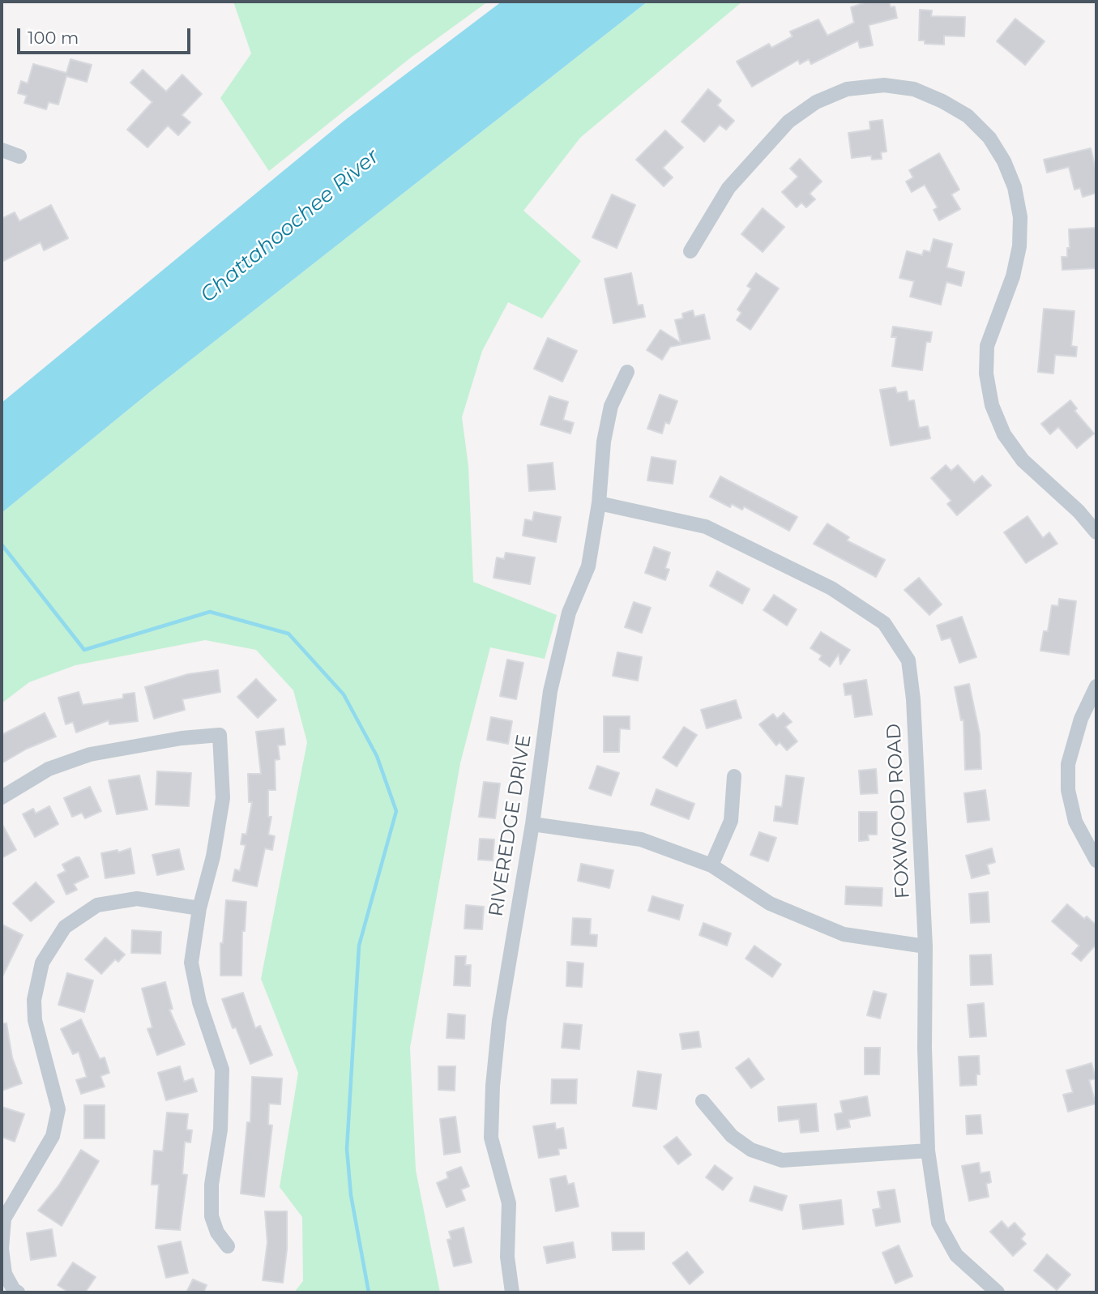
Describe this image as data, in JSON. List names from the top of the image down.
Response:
{
  "streets": {
    "street": ["FOXWOOD ROAD", "RIVEREDGE DRIVE"]
  },
  "crossings": [
    ["FOXWOOD ROAD", "RIVEREDGE DRIVE"]
  ],
  "water": ["Chattahoochee River"],
  "scale_bar": "100 m"
}
